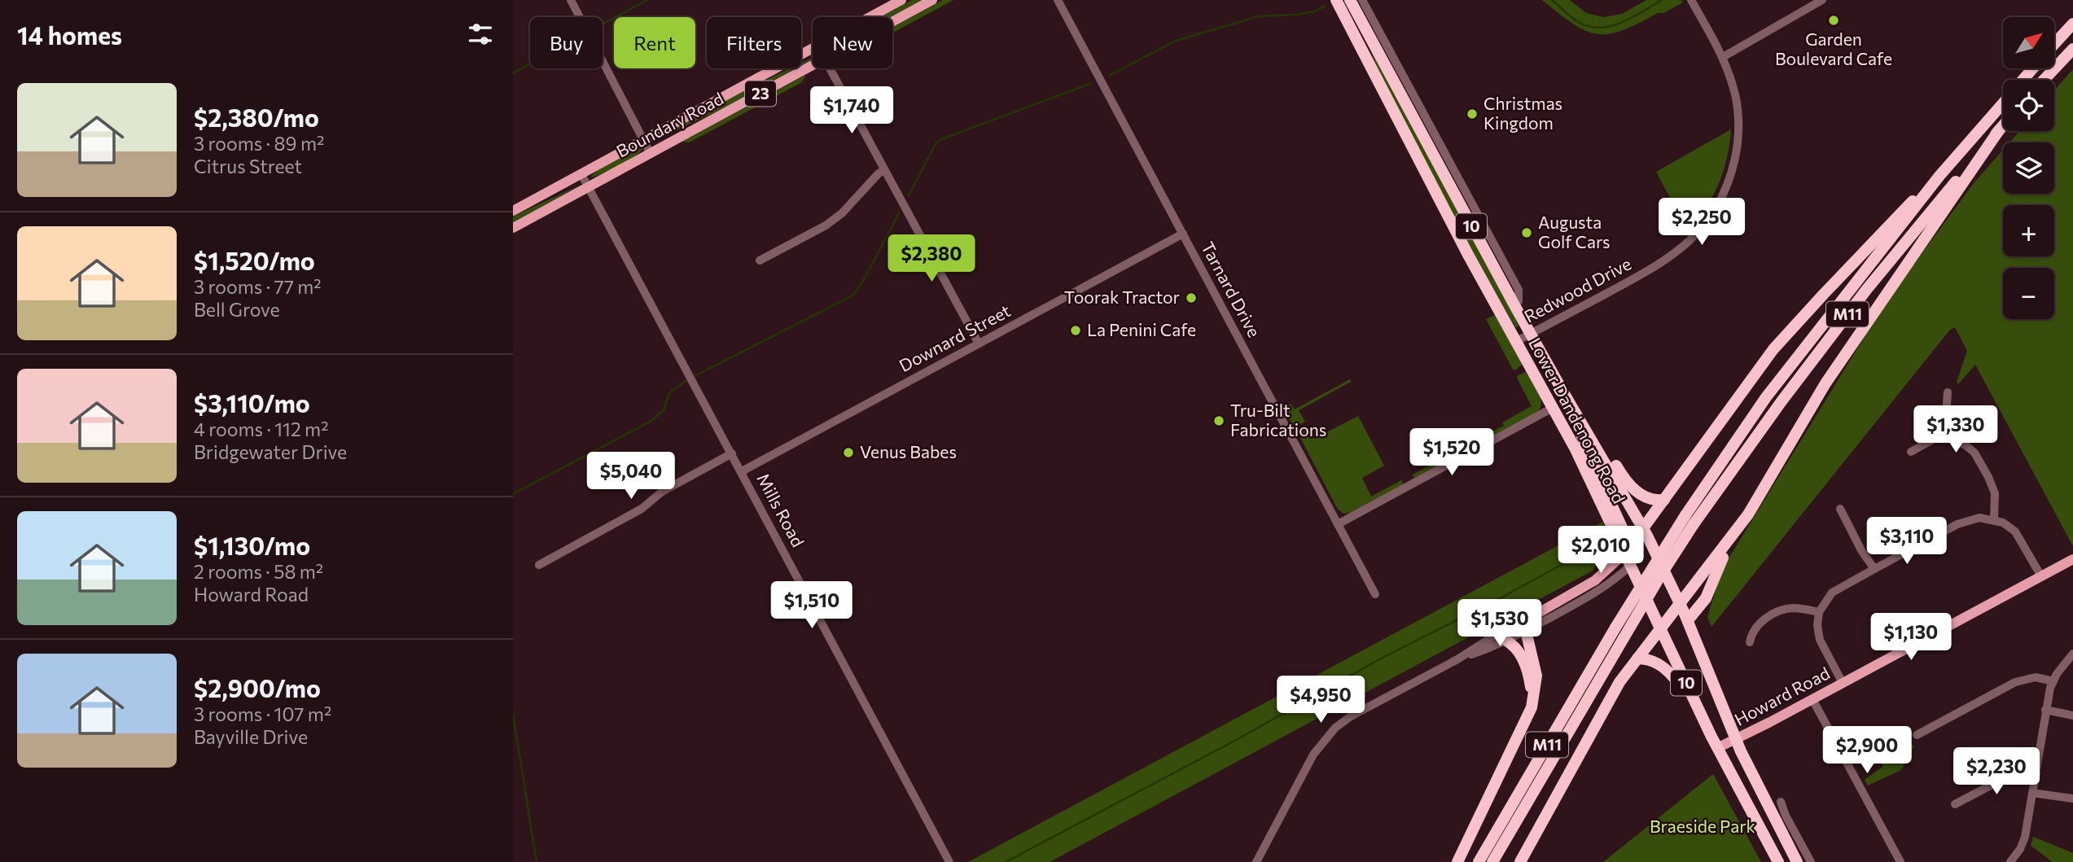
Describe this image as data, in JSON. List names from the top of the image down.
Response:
{
  "streets": {
    "highway": ["10", "M11", "Lower Dandenong Road"],
    "main road": ["23", "Boundary Road", "Howard Road"],
    "street": [
      "Tarnard Drive",
      "Redwood Drive",
      "Downard Street",
      "Mills Road"
    ]
  },
  "crossings": [
    ["Boundary Road", "Mills Road"],
    ["10", "Howard Road"],
    ["Tarnard Drive", "Downard Street"],
    ["Redwood Drive", "Lower Dandenong Road"],
    ["Downard Street", "Mills Road"],
    ["Lower Dandenong Road", "Howard Road"]
  ],
  "parks": ["Braeside Park"],
  "places": [
    "Garden Boulevard Cafe",
    "Christmas Kingdom",
    "Augusta Golf Cars",
    "Toorak Tractor",
    "La Penini Cafe",
    "Tru-Bilt Fabrications",
    "Venus Babes"
  ],
  "north": "top right",
  "page": {
    "heading": "14 homes",
    "map_buttons": ["+", "−"],
    "chip": [
      "Buy",
      "Rent",
      "Filters",
      "New"
    ],
    "list": [
      {
        "name": "$2,380/mo",
        "note": "3 rooms · 89 m² · Citrus Street"
      },
      {
        "name": "$1,520/mo",
        "note": "3 rooms · 77 m² · Bell Grove"
      },
      {
        "name": "$3,110/mo",
        "note": "4 rooms · 112 m² · Bridgewater Drive"
      },
      {
        "name": "$1,130/mo",
        "note": "2 rooms · 58 m² · Howard Road"
      },
      {
        "name": "$2,900/mo",
        "note": "3 rooms · 107 m² · Bayville Drive"
      }
    ],
    "price": [
      "$1,740",
      "$2,250",
      "$2,380",
      "$1,330",
      "$1,520",
      "$5,040",
      "$3,110",
      "$2,010",
      "$1,510",
      "$1,530",
      "$1,130",
      "$4,950",
      "$2,900",
      "$2,230"
    ]
  }
}
